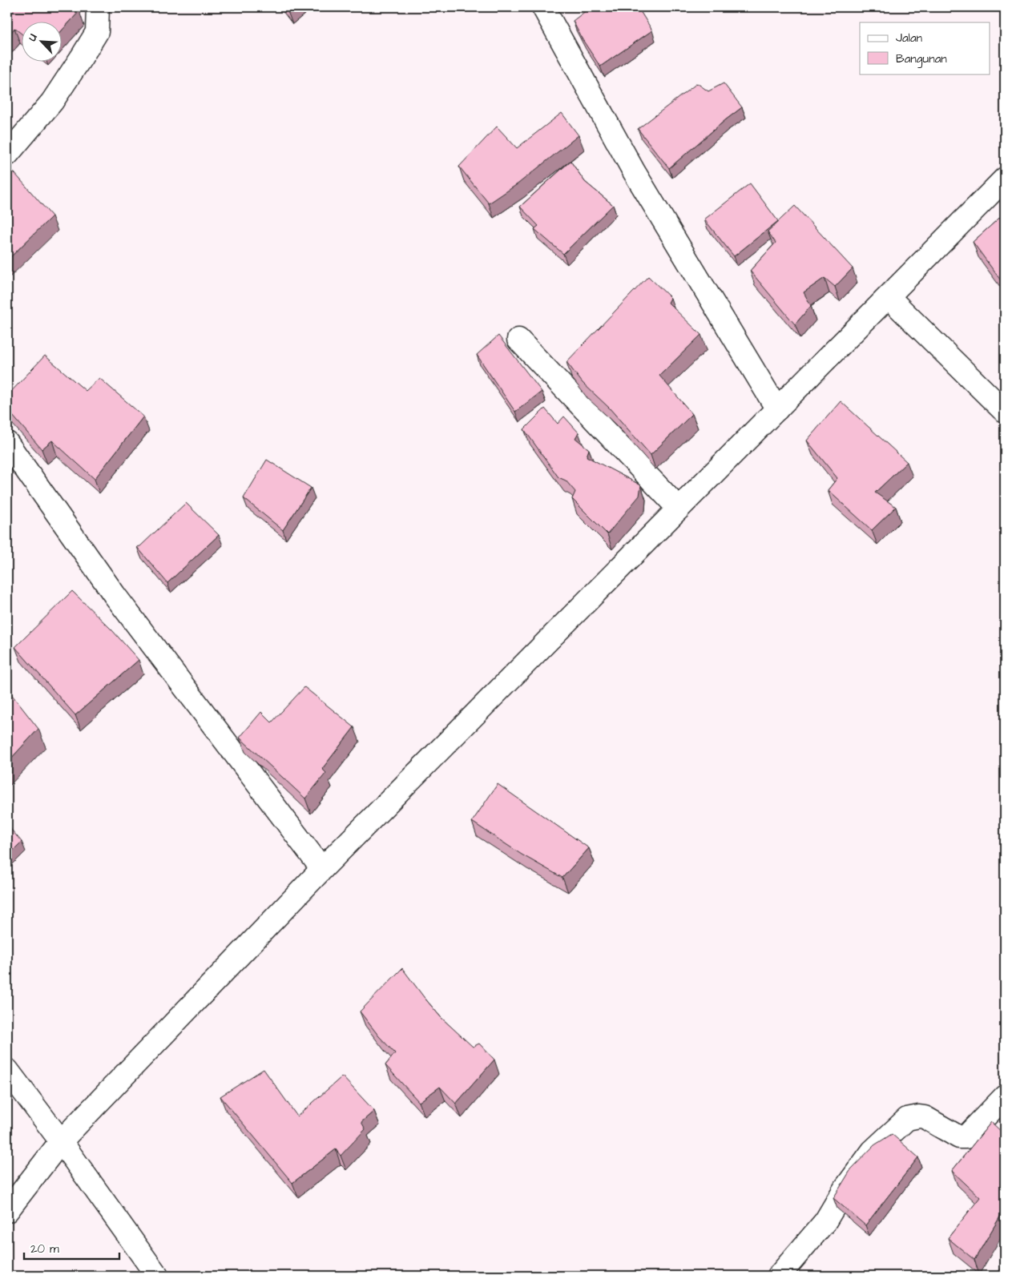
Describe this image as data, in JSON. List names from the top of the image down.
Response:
{
  "legend": ["Jalan", "Bangunan"],
  "scale_bar": "20 m",
  "north": "top left"
}
